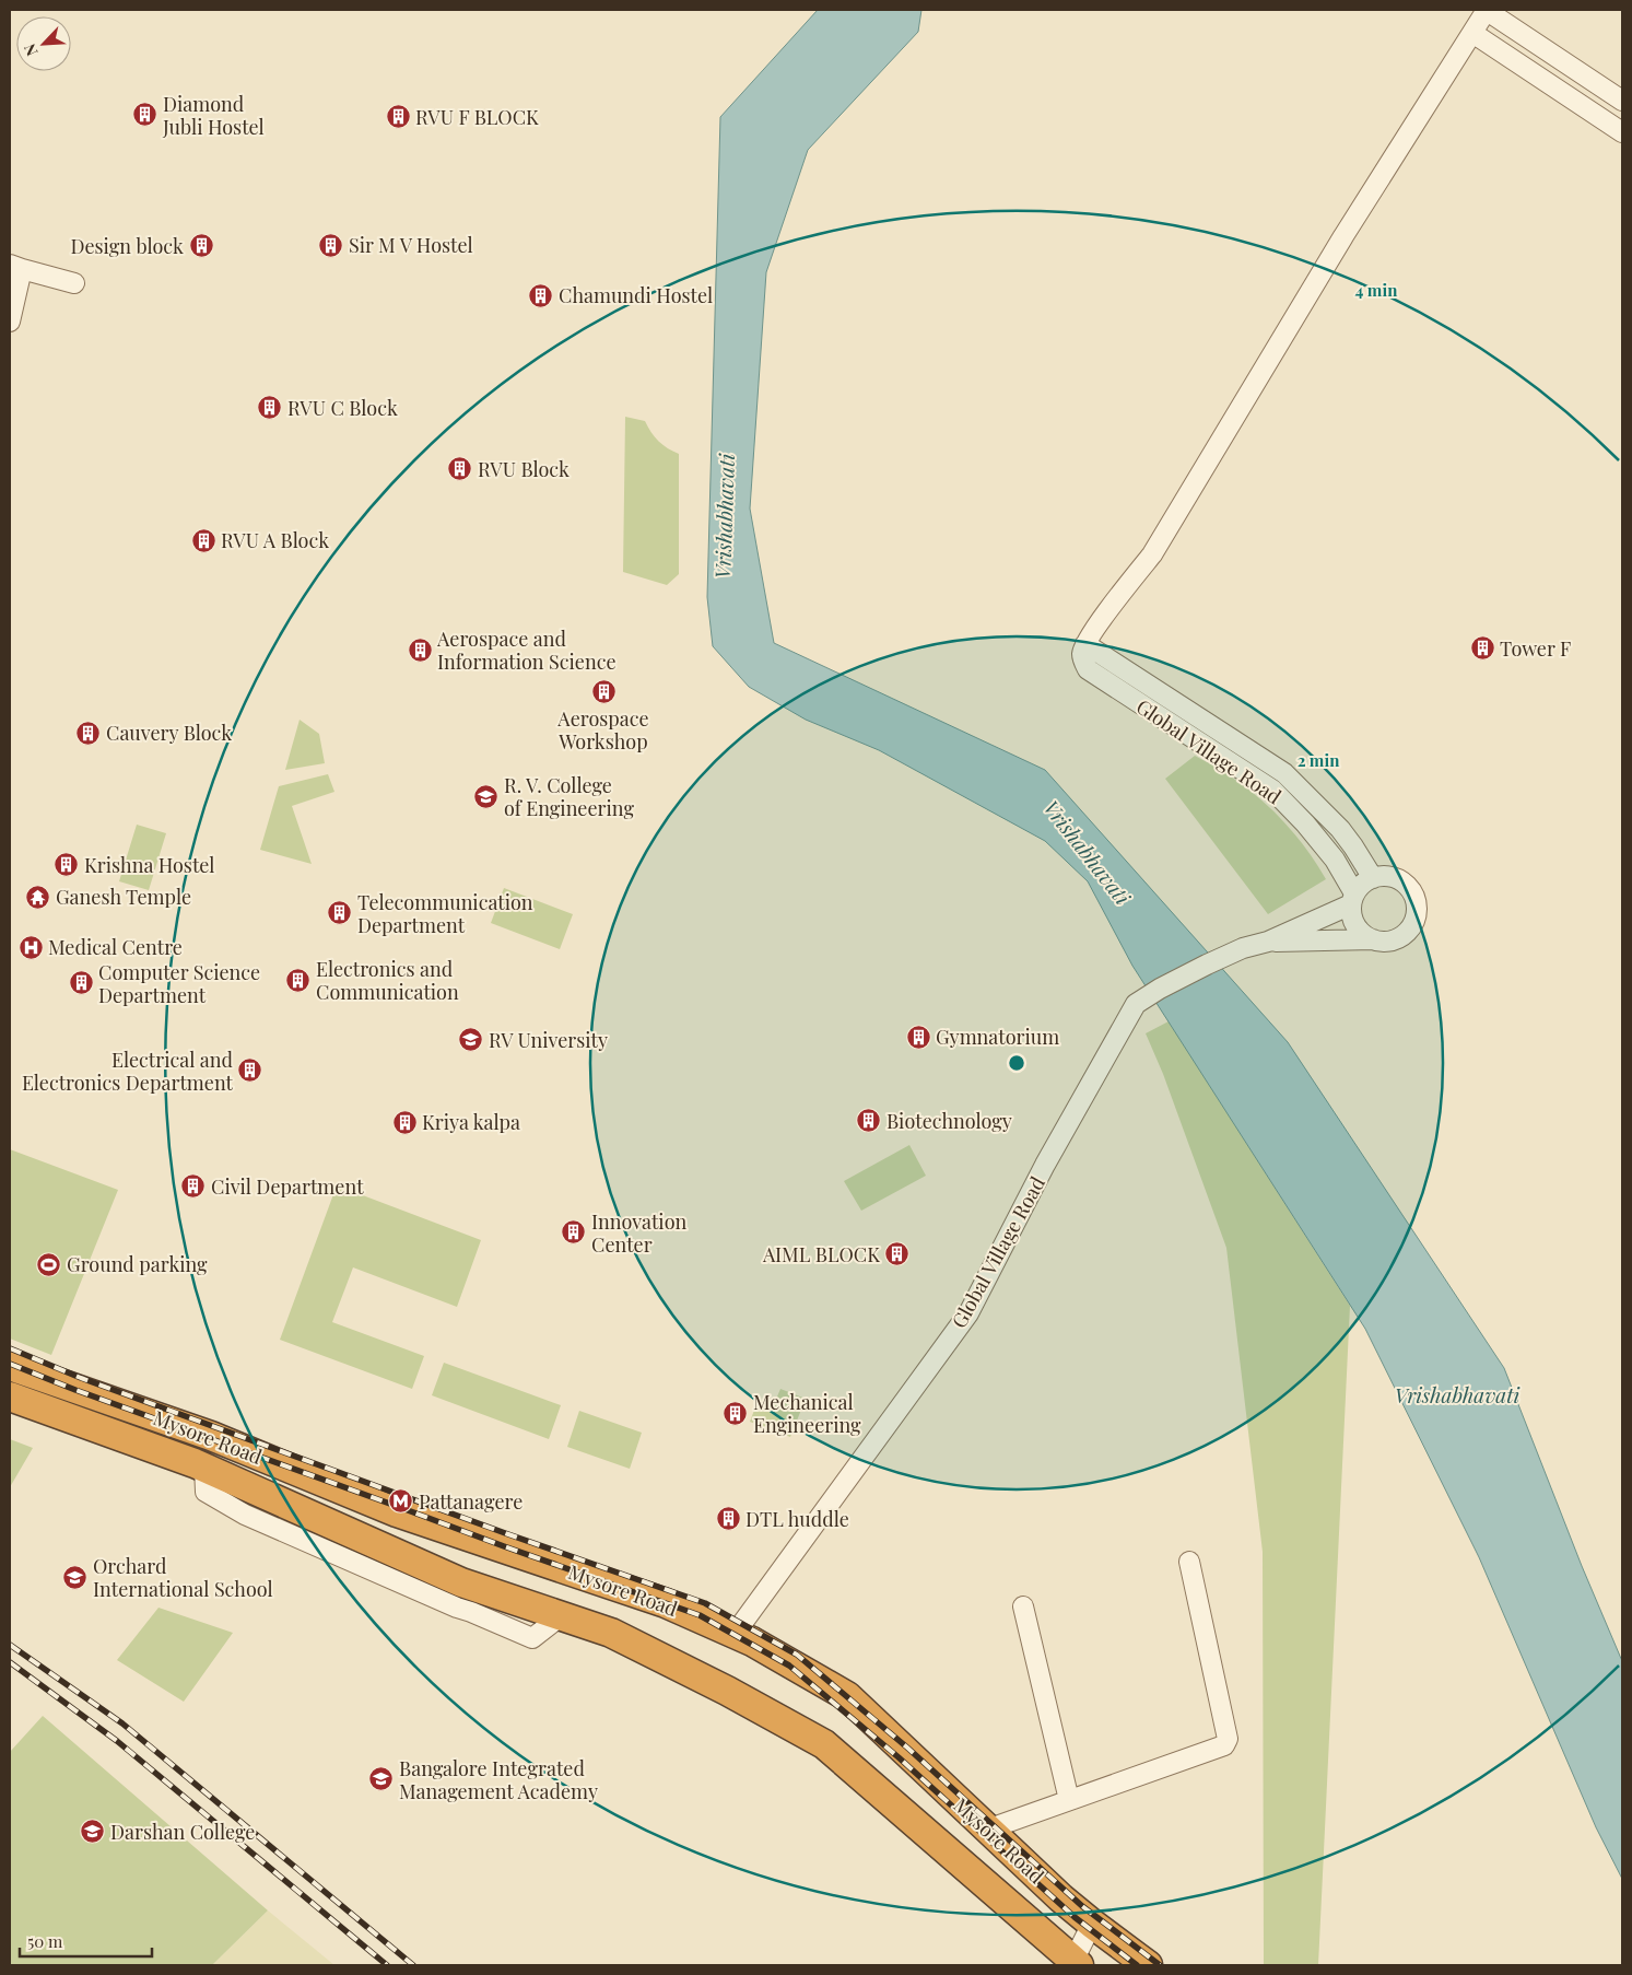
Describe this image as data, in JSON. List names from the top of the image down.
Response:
{
  "streets": {
    "highway": ["Mysore Road"],
    "street": ["Global Village Road"]
  },
  "crossings": [
    ["Global Village Road", "Mysore Road"]
  ],
  "water": ["Vrishabhavati"],
  "places": {
    "building": [
      "Diamond Jubli Hostel",
      "RVU F BLOCK",
      "Sir M V Hostel",
      "Design block",
      "Chamundi Hostel",
      "RVU C Block",
      "RVU Block",
      "RVU A Block",
      "Tower F",
      "Aerospace and Information Science",
      "Aerospace Workshop",
      "Cauvery Block",
      "Krishna Hostel",
      "Telecommunication Department",
      "Electronics and Communication",
      "Computer Science Department",
      "Gymnatorium",
      "Electrical and Electronics Department",
      "Biotechnology",
      "Kriya kalpa",
      "Civil Department",
      "Innovation Center",
      "AIML BLOCK",
      "Mechanical Engineering",
      "DTL huddle"
    ],
    "school or university": [
      "R. V. College of Engineering",
      "RV University",
      "Orchard International School",
      "Bangalore Integrated Management Academy",
      "Darshan College"
    ],
    "temple": ["Ganesh Temple"],
    "hospital": ["Medical Centre"],
    "sports": ["Ground parking"],
    "metro station": ["Pattanagere"]
  },
  "scale_bar": "50 m",
  "north": "bottom left",
  "rings": ["4 min", "2 min"]
}
